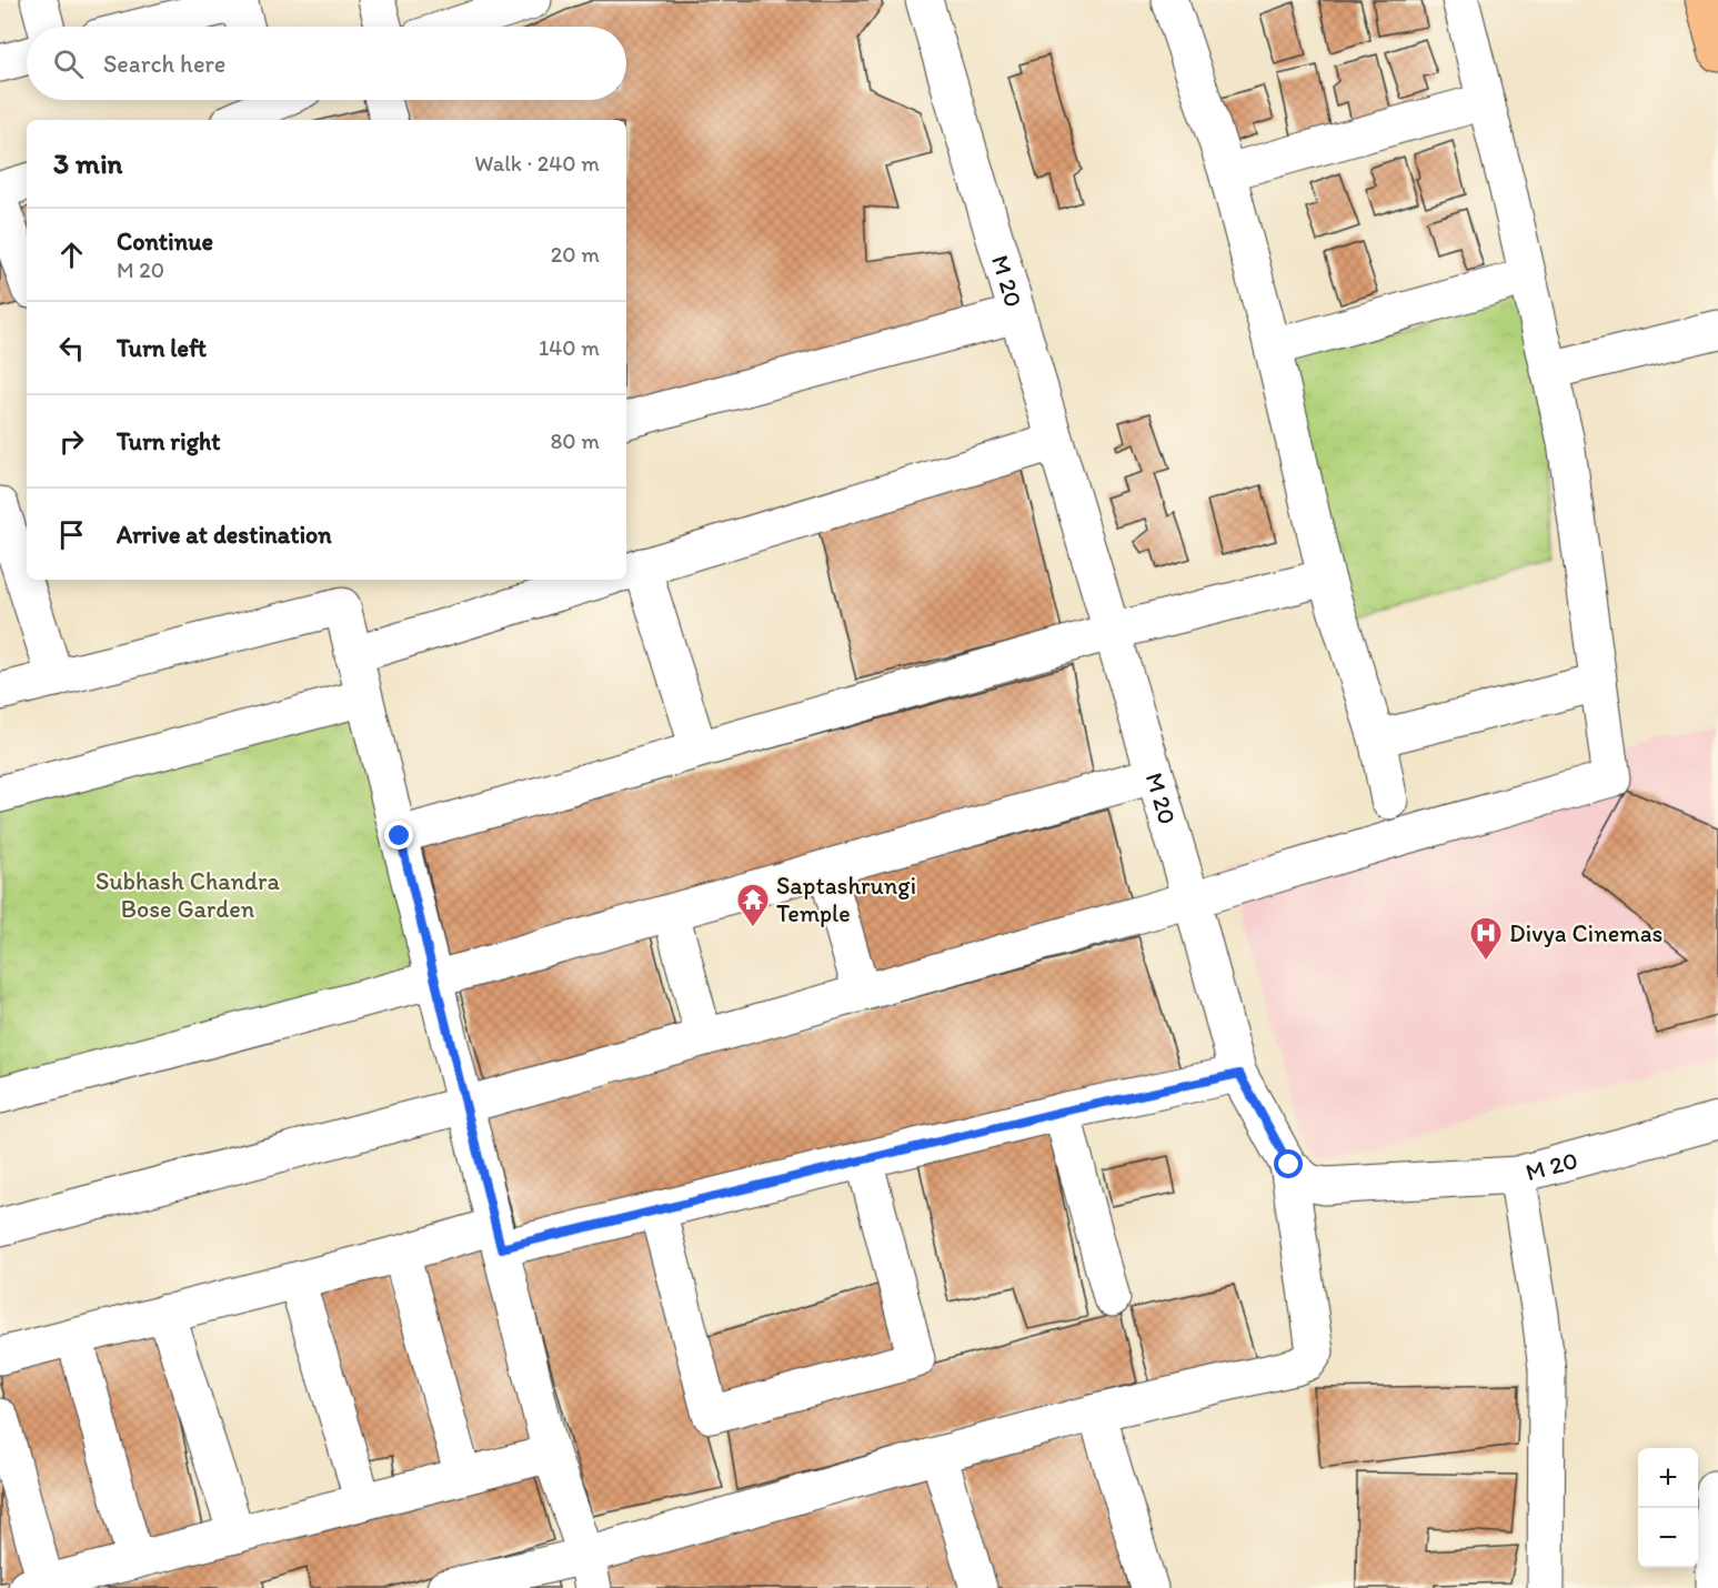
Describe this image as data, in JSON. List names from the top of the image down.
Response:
{
  "streets": {
    "street": ["M 20"]
  },
  "parks": ["Subhash Chandra Bose Garden"],
  "places": {
    "temple": ["Saptashrungi Temple"],
    "hospital": ["Divya Cinemas"]
  },
  "page": {
    "search": "Search here",
    "heading": ["3 min", "Walk · 240 m"],
    "list": [
      ["Continue", "M 20", "20 m"],
      ["Turn left", "140 m"],
      ["Turn right", "80 m"],
      "Arrive at destination"
    ],
    "map_buttons": ["+", "−"]
  }
}
